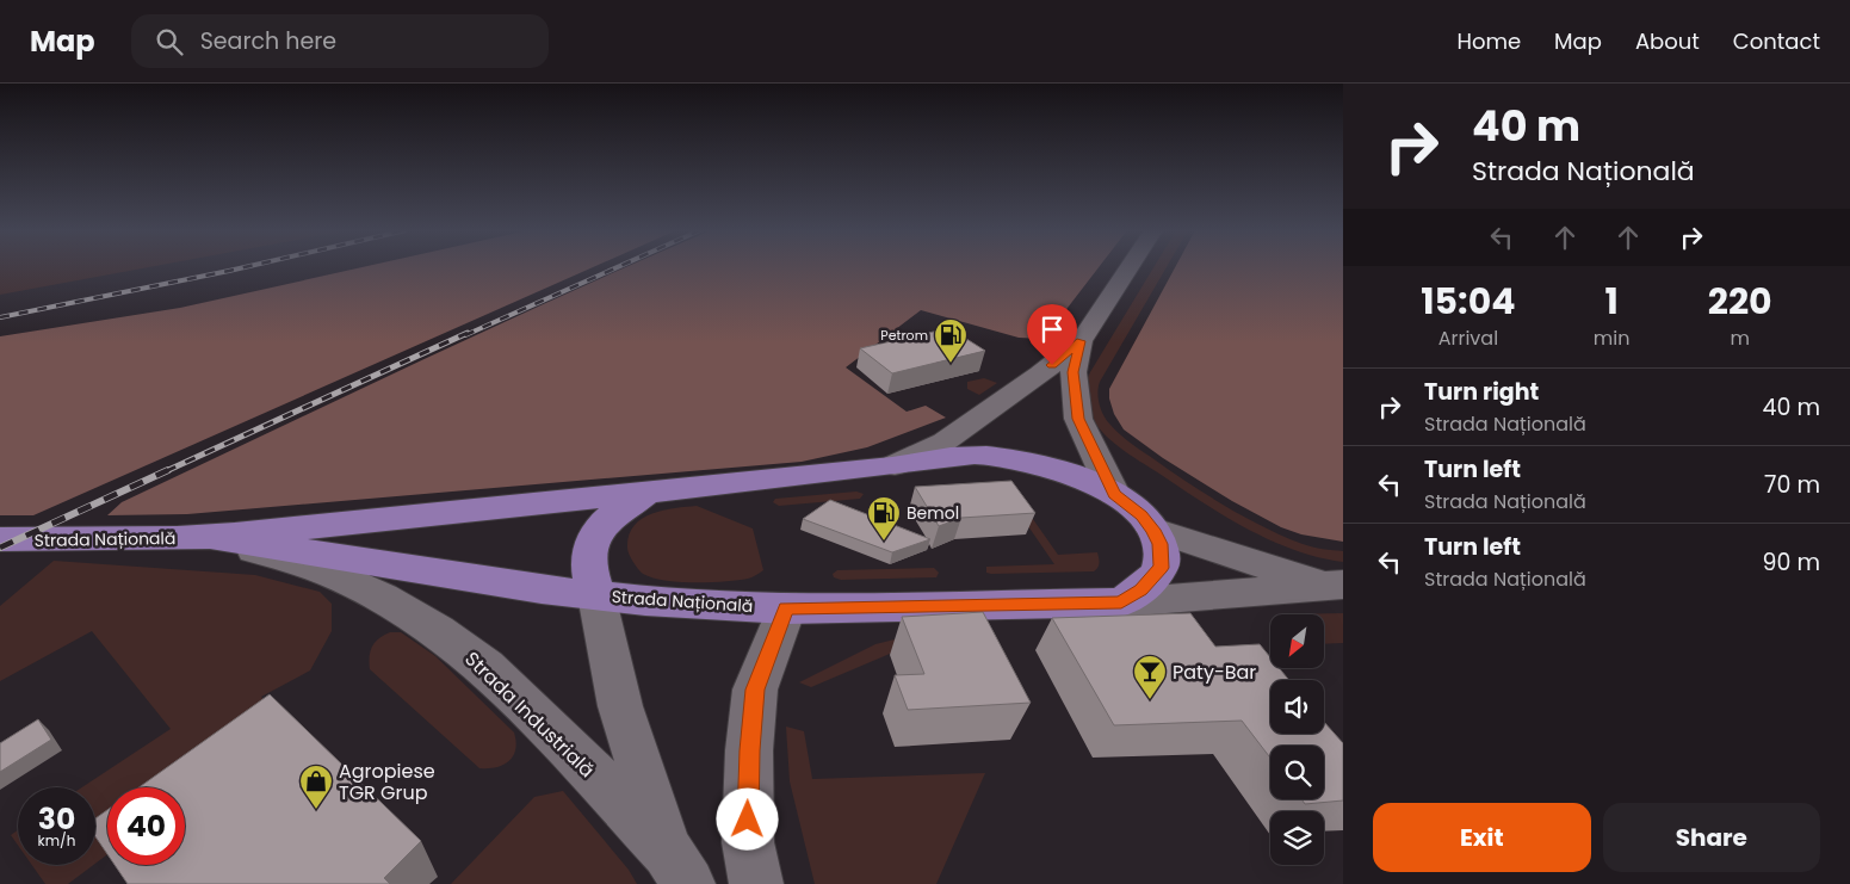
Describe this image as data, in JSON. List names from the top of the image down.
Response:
{
  "streets": {
    "main road": ["Strada Națională"],
    "street": ["Strada Industrială"]
  },
  "crossings": [
    ["Strada Națională", "Strada Industrială"]
  ],
  "places": {
    "fuel station": ["Petrom", "Bemol"],
    "bar": ["Paty-Bar"],
    "shop": ["Agropiese TGR Grup"]
  },
  "north": "bottom left",
  "page": {
    "header": "Map",
    "search": "Search here",
    "nav": [
      "Home",
      "Map",
      "About",
      "Contact"
    ],
    "turn": ["40 m", "Strada Națională"],
    "eta": [
      "15:04",
      "Arrival",
      "1",
      "min",
      "220",
      "m"
    ],
    "list": [
      {
        "name": "Turn right",
        "note": "Strada Națională",
        "value": "40 m"
      },
      {
        "name": "Turn left",
        "note": "Strada Națională",
        "value": "70 m"
      },
      {
        "name": "Turn left",
        "note": "Strada Națională",
        "value": "90 m"
      }
    ],
    "speed": "30 km/h",
    "limit": "40",
    "buttons": ["Exit", "Share"]
  }
}
